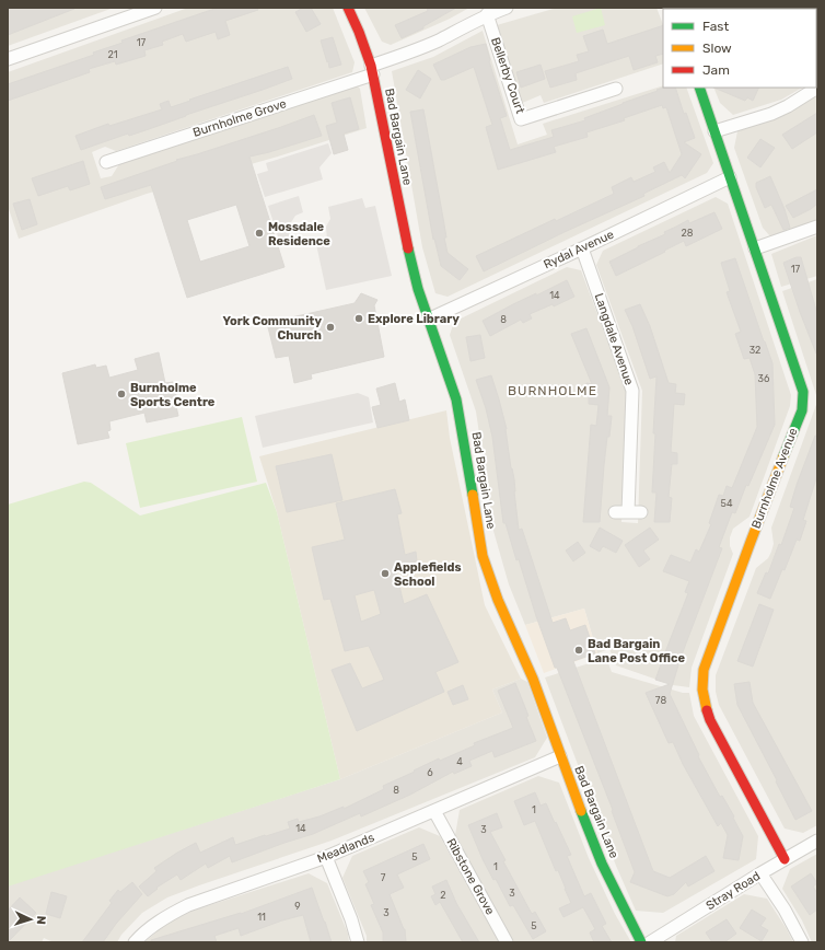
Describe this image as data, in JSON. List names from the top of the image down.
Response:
{
  "streets": {
    "street": [
      "Bellerby Court",
      "Burnholme Grove",
      "Bad Bargain Lane",
      "Rydal Avenue",
      "Langdale Avenue",
      "Burnholme Avenue",
      "Meadlands",
      "Ribstone Grove",
      "Stray Road"
    ]
  },
  "crossings": [
    ["Bellerby Court", "Burnholme Grove"],
    ["Burnholme Grove", "Bad Bargain Lane"],
    ["Bad Bargain Lane", "Rydal Avenue"],
    ["Bad Bargain Lane", "Meadlands"],
    ["Rydal Avenue", "Langdale Avenue"],
    ["Rydal Avenue", "Burnholme Avenue"],
    ["Burnholme Avenue", "Stray Road"],
    ["Meadlands", "Ribstone Grove"]
  ],
  "districts": ["BURNHOLME"],
  "places": [
    "Mossdale Residence",
    "Explore Library",
    "York Community Church",
    "Burnholme Sports Centre",
    "Applefields School",
    "Bad Bargain Lane Post Office"
  ],
  "house_numbers": [
    "17",
    "21",
    "28",
    "17",
    "14",
    "8",
    "32",
    "36",
    "54",
    "78",
    "4",
    "6",
    "8",
    "1",
    "14",
    "3",
    "5",
    "1",
    "7",
    "3",
    "2",
    "9",
    "3",
    "11",
    "5"
  ],
  "legend": ["Fast", "Slow", "Jam"],
  "north": "right"
}
